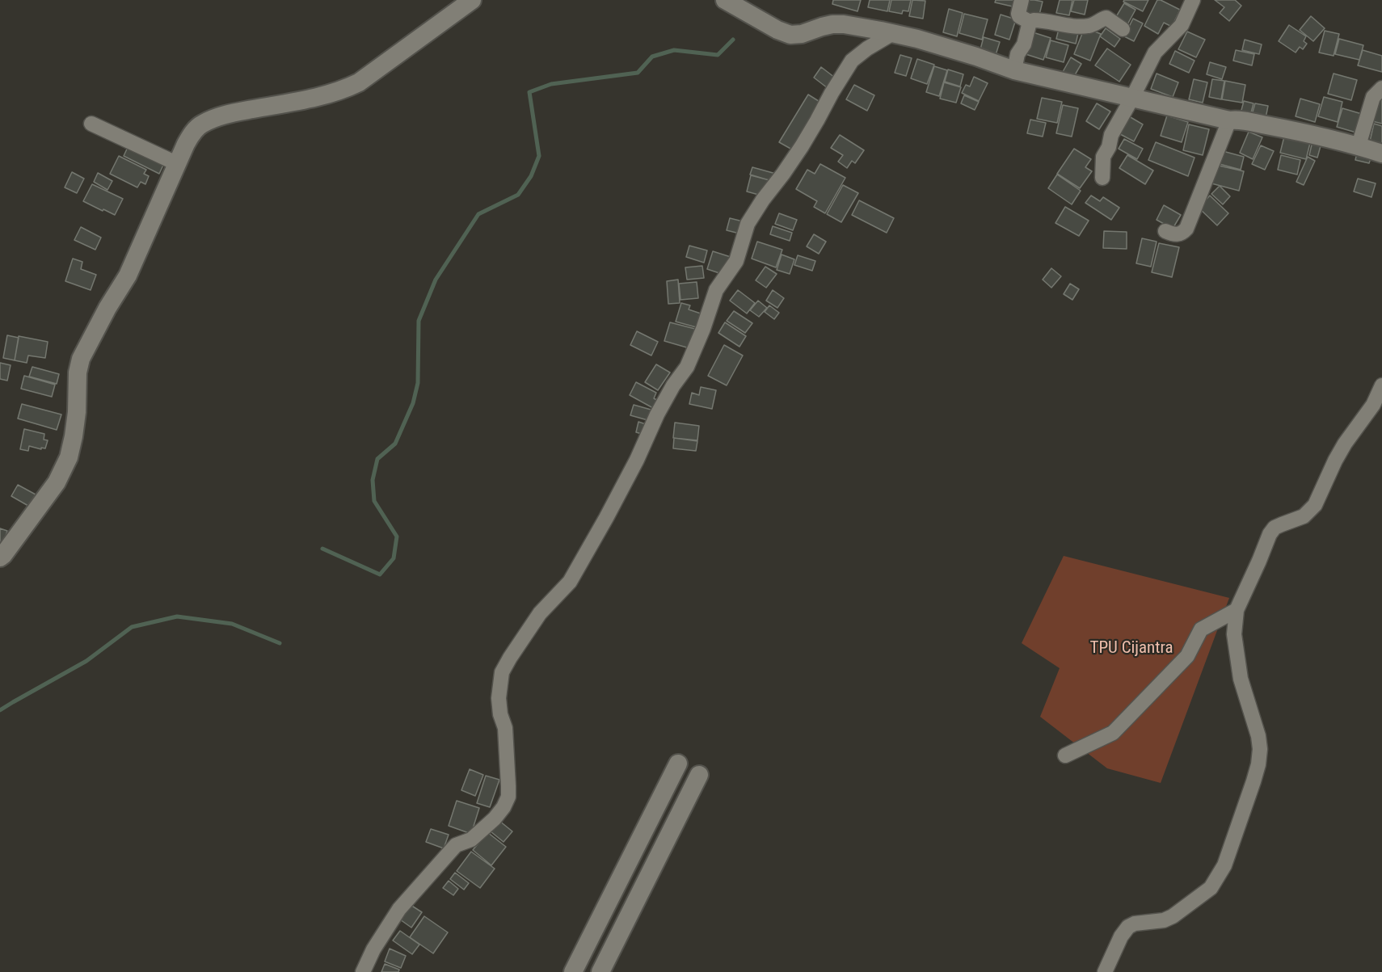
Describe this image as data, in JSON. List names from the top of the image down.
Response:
{
  "parks": ["TPU Cijantra"]
}
